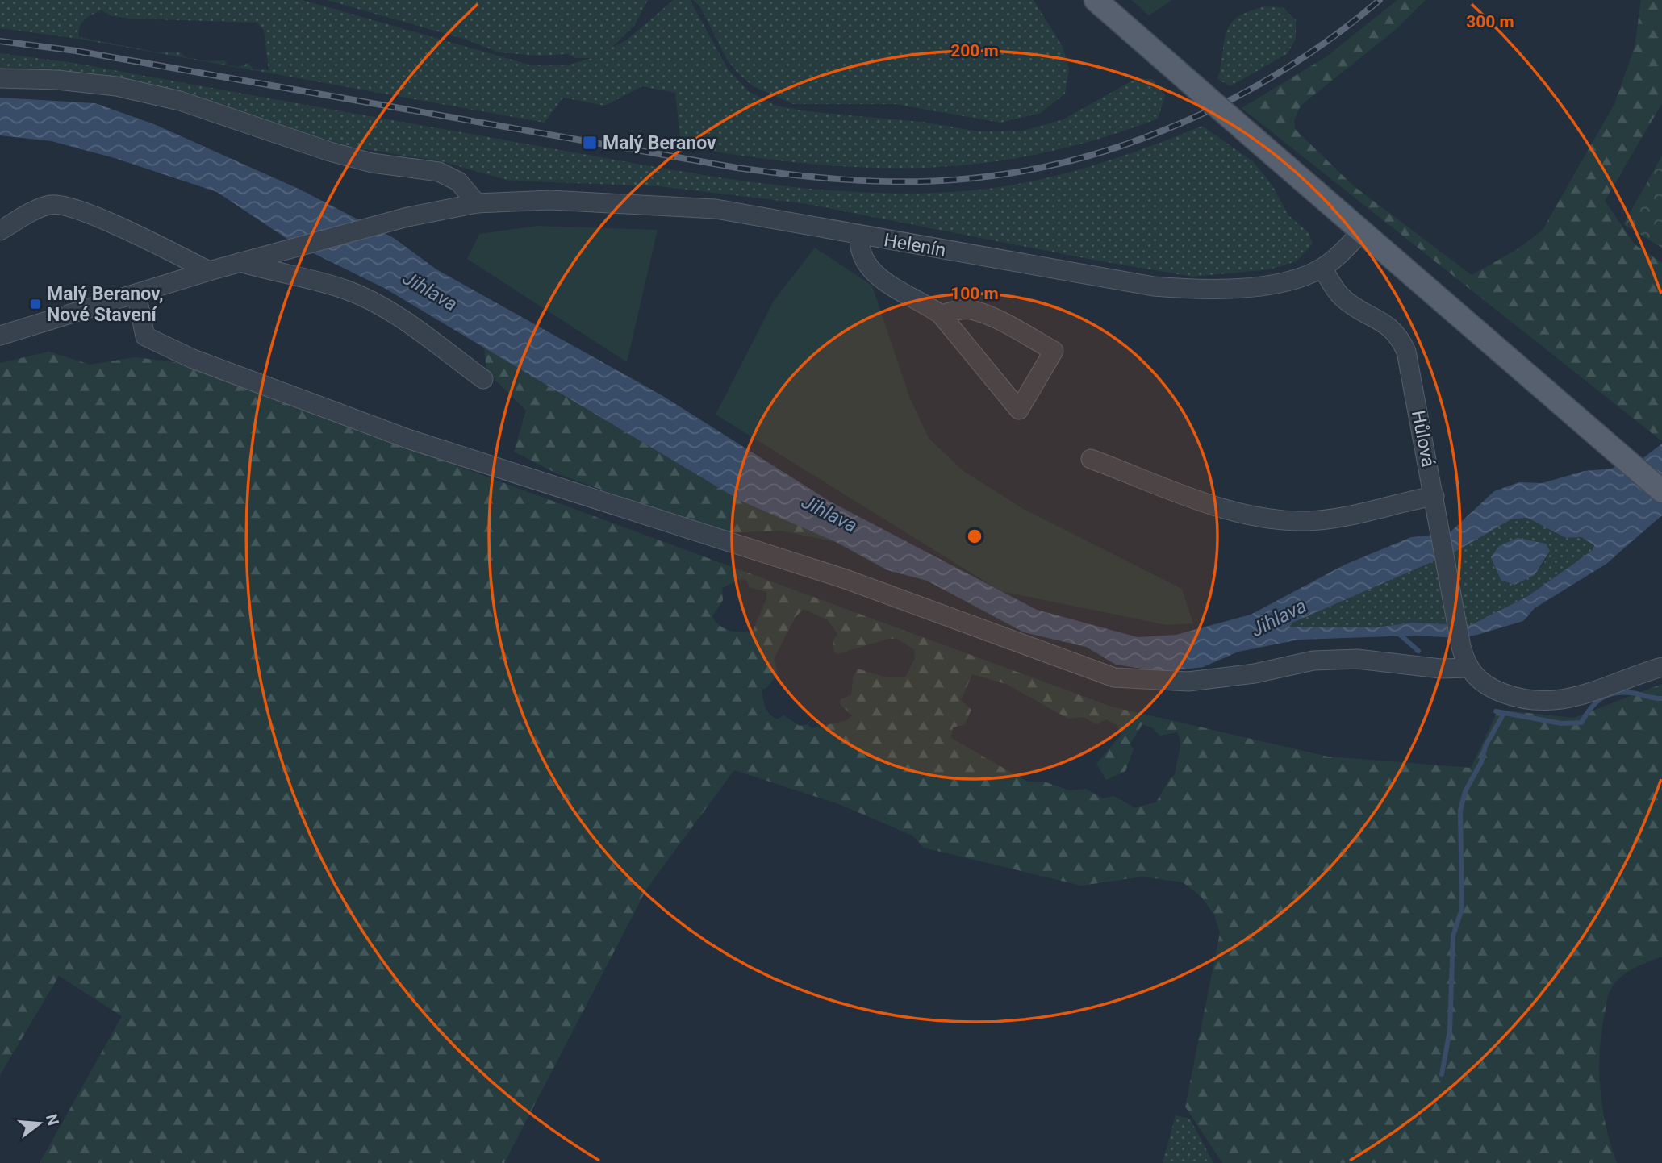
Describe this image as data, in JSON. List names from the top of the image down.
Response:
{
  "streets": {
    "street": ["Helenín", "Hůlová"]
  },
  "crossings": [
    ["Helenín", "Hůlová"]
  ],
  "water": ["Jihlava"],
  "places": {
    "transit": ["Malý Beranov", "Malý Beranov, Nové Stavení"]
  },
  "north": "right",
  "rings": ["300 m", "200 m", "100 m"]
}
